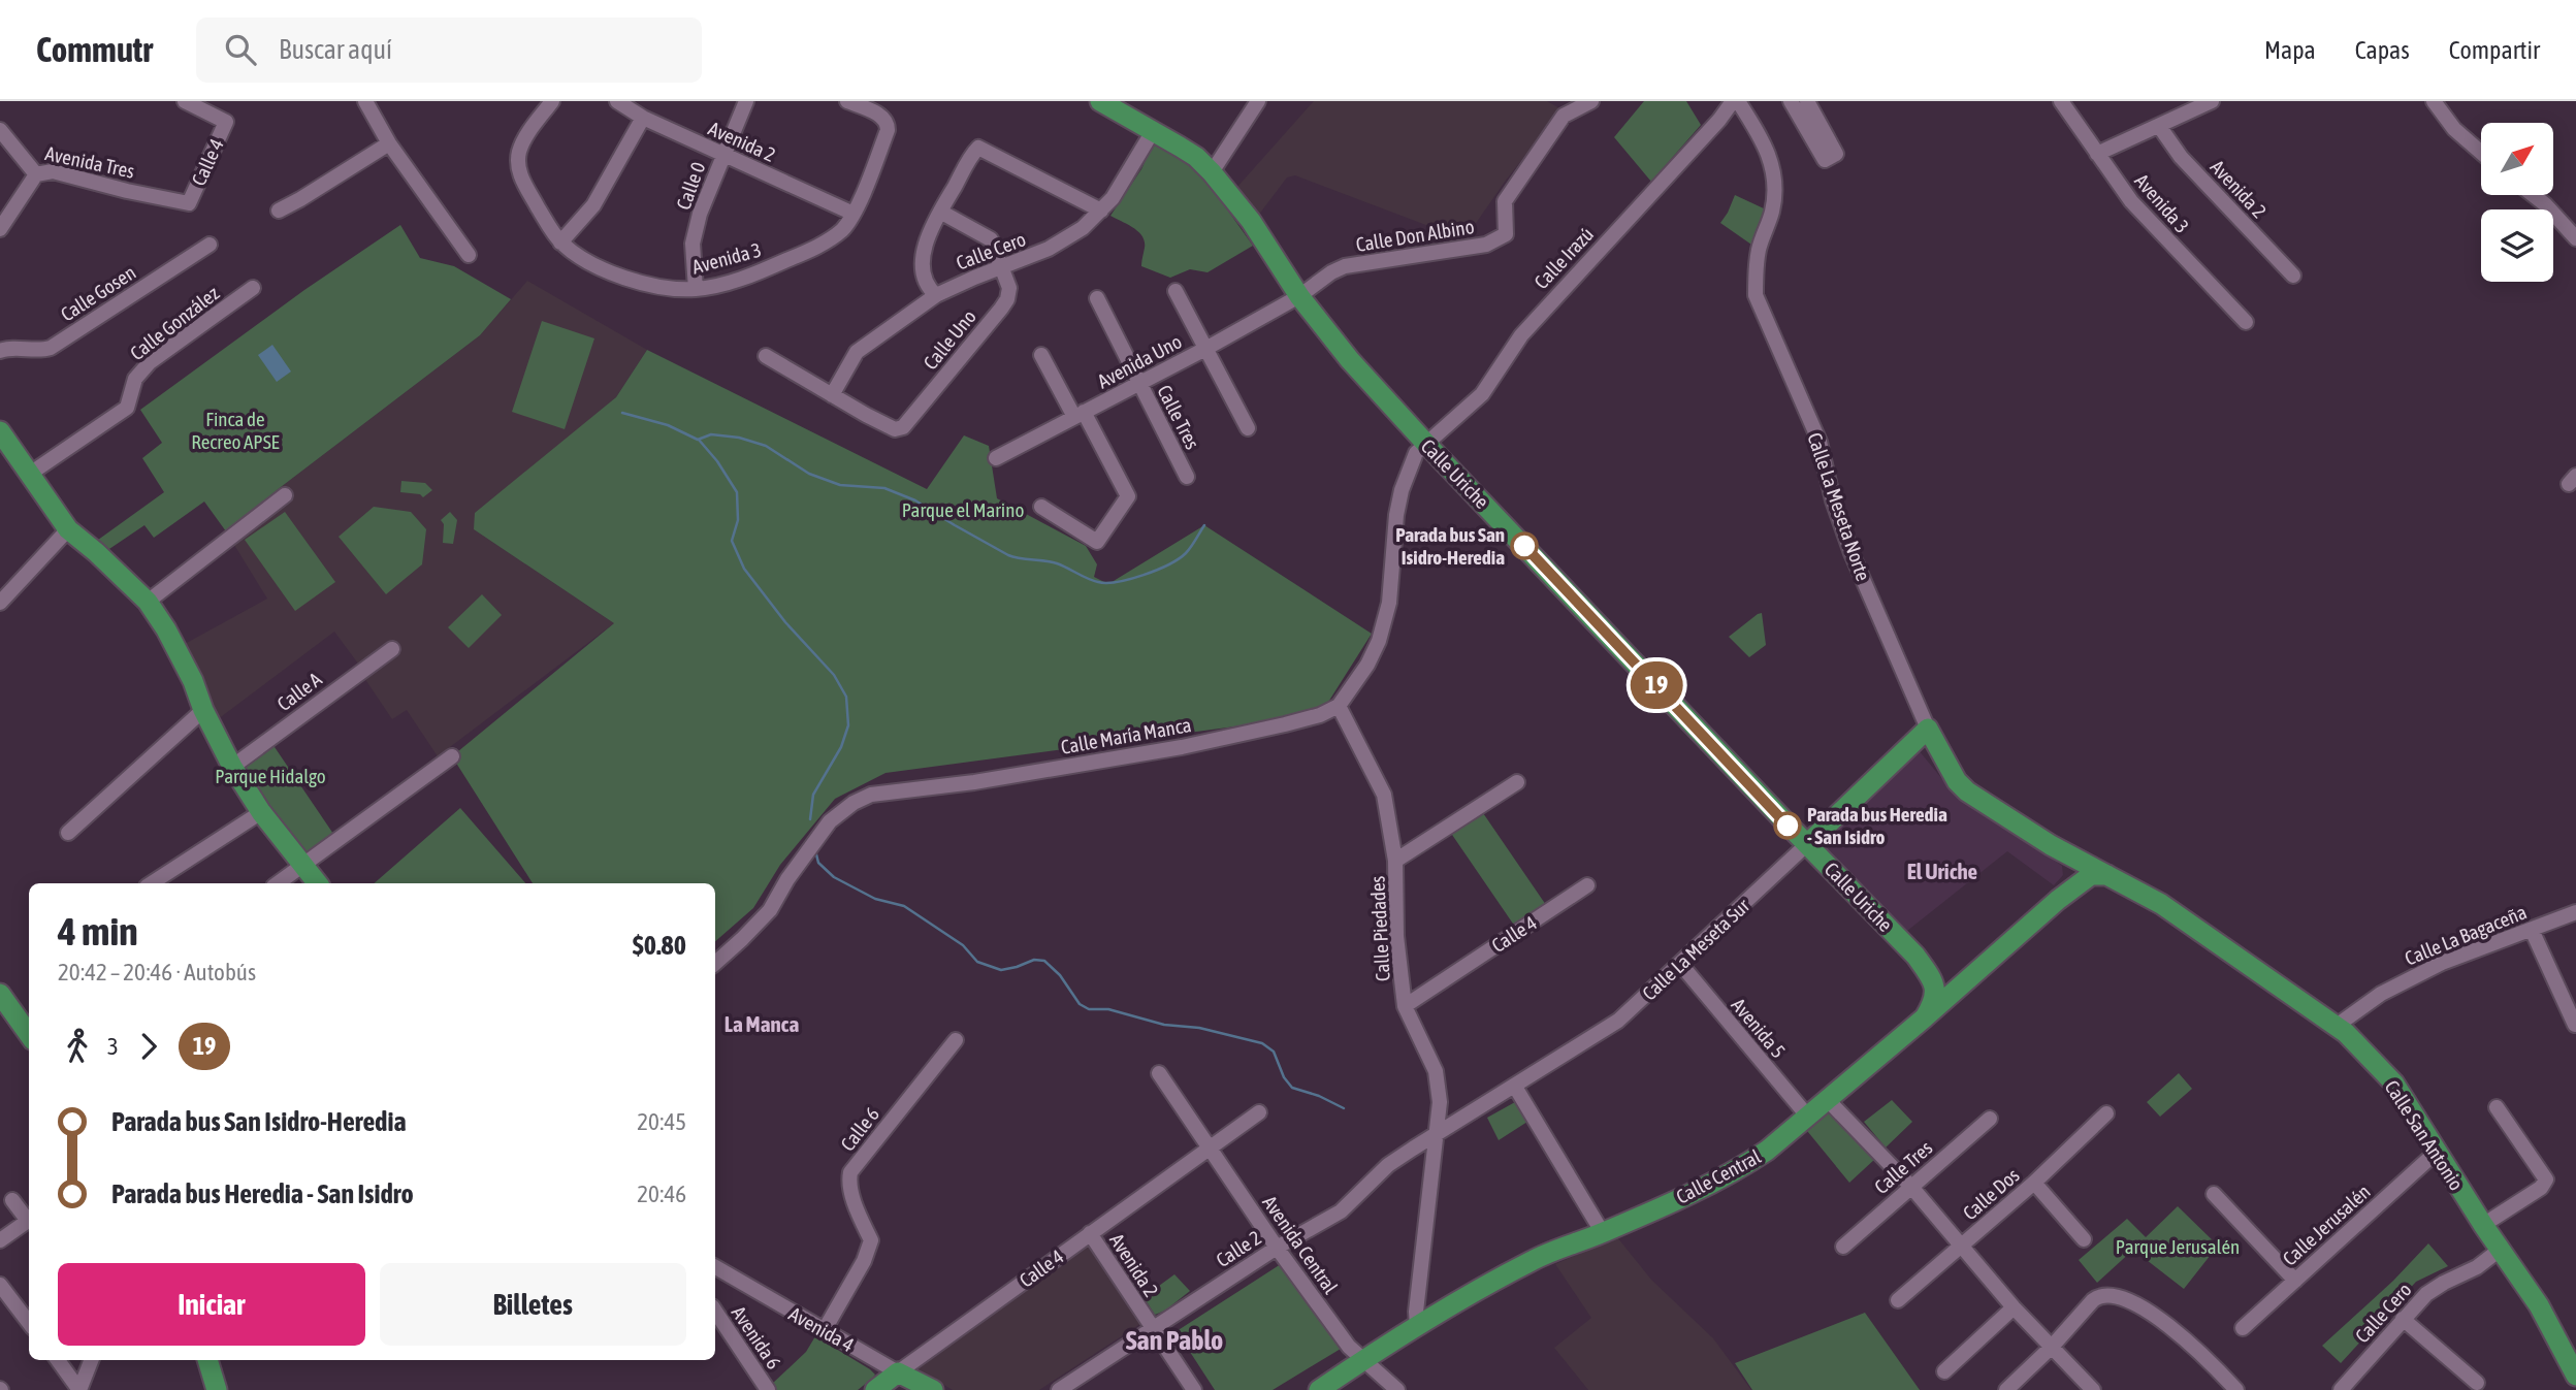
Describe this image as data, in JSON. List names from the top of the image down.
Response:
{
  "streets": {
    "main road": [
      "Calle 4",
      "Calle Uriche",
      "Calle La Meseta Norte",
      "Calle La Meseta Sur",
      "Calle San Antonio",
      "Calle Central",
      "Avenida 4"
    ],
    "street": [
      "Avenida 2",
      "Avenida Tres",
      "Calle 0",
      "Avenida 3",
      "Calle Don Albino",
      "Calle Cero",
      "Calle Irazú",
      "Calle Gosen",
      "Calle González",
      "Calle Uno",
      "Avenida Uno",
      "Calle Tres",
      "Calle A",
      "Calle María Manca",
      "Calle Piedades",
      "Calle La Bagaceña",
      "Avenida 5",
      "Calle 6",
      "Calle Dos",
      "Calle Jerusalén",
      "Avenida Central",
      "Calle 2",
      "Avenida 6"
    ]
  },
  "crossings": [
    ["Avenida 2", "Calle 4"],
    ["Avenida 2", "Calle 0"],
    ["Avenida 2", "Avenida 3"],
    ["Avenida 2", "Calle 2"],
    ["Avenida Tres", "Calle 4"],
    ["Calle 4", "Calle Piedades"],
    ["Calle 4", "Avenida Central"],
    ["Calle 4", "Avenida 4"],
    ["Calle 0", "Avenida 3"],
    ["Calle Don Albino", "Avenida Uno"],
    ["Calle Don Albino", "Calle Uriche"],
    ["Calle Cero", "Calle Uno"],
    ["Calle Cero", "Calle Uriche"],
    ["Calle Cero", "Calle San Antonio"],
    ["Calle Irazú", "Calle Uriche"],
    ["Calle Irazú", "Calle La Meseta Norte"],
    ["Avenida Uno", "Calle Tres"],
    ["Avenida Uno", "Calle Uriche"],
    ["Calle Uriche", "Calle La Meseta Sur"],
    ["Calle Uriche", "Calle Central"],
    ["Calle La Meseta Norte", "Calle La Meseta Sur"],
    ["Calle La Meseta Norte", "Calle San Antonio"],
    ["Calle La Meseta Norte", "Calle Central"],
    ["Calle María Manca", "Calle Piedades"],
    ["Calle Piedades", "Calle La Meseta Sur"],
    ["Calle Piedades", "Calle Central"],
    ["Calle Piedades", "Calle 2"],
    ["Calle La Bagaceña", "Calle San Antonio"],
    ["Calle La Meseta Sur", "Avenida 5"],
    ["Calle La Meseta Sur", "Calle 2"],
    ["Avenida 5", "Calle Central"],
    ["Calle 6", "Avenida 4"],
    ["Calle San Antonio", "Calle Central"],
    ["Calle San Antonio", "Calle Jerusalén"],
    ["Calle Central", "Avenida Central"],
    ["Avenida Central", "Calle 2"]
  ],
  "districts": ["El Uriche", "La Manca", "San Pablo"],
  "parks": [
    "Finca de Recreo APSE",
    "Parque el Marino",
    "Parque Hidalgo",
    "Parque Jerusalén"
  ],
  "places": ["Parada bus San Isidro-Heredia", "Parada bus Heredia - San Isidro"],
  "lines": ["bus line 19"],
  "north": "top right",
  "page": {
    "header": "Commutr",
    "search": "Buscar aquí",
    "nav": ["Mapa", "Capas", "Compartir"],
    "on_map": "19",
    "heading": ["4 min", "20:42 – 20:46 · Autobús", "$0.80"],
    "legs": ["3", "19"],
    "list": [
      {
        "name": "Parada bus San Isidro-Heredia",
        "value": "20:45"
      },
      {
        "name": "Parada bus Heredia - San Isidro",
        "value": "20:46"
      }
    ],
    "buttons": ["Iniciar", "Billetes"]
  }
}
